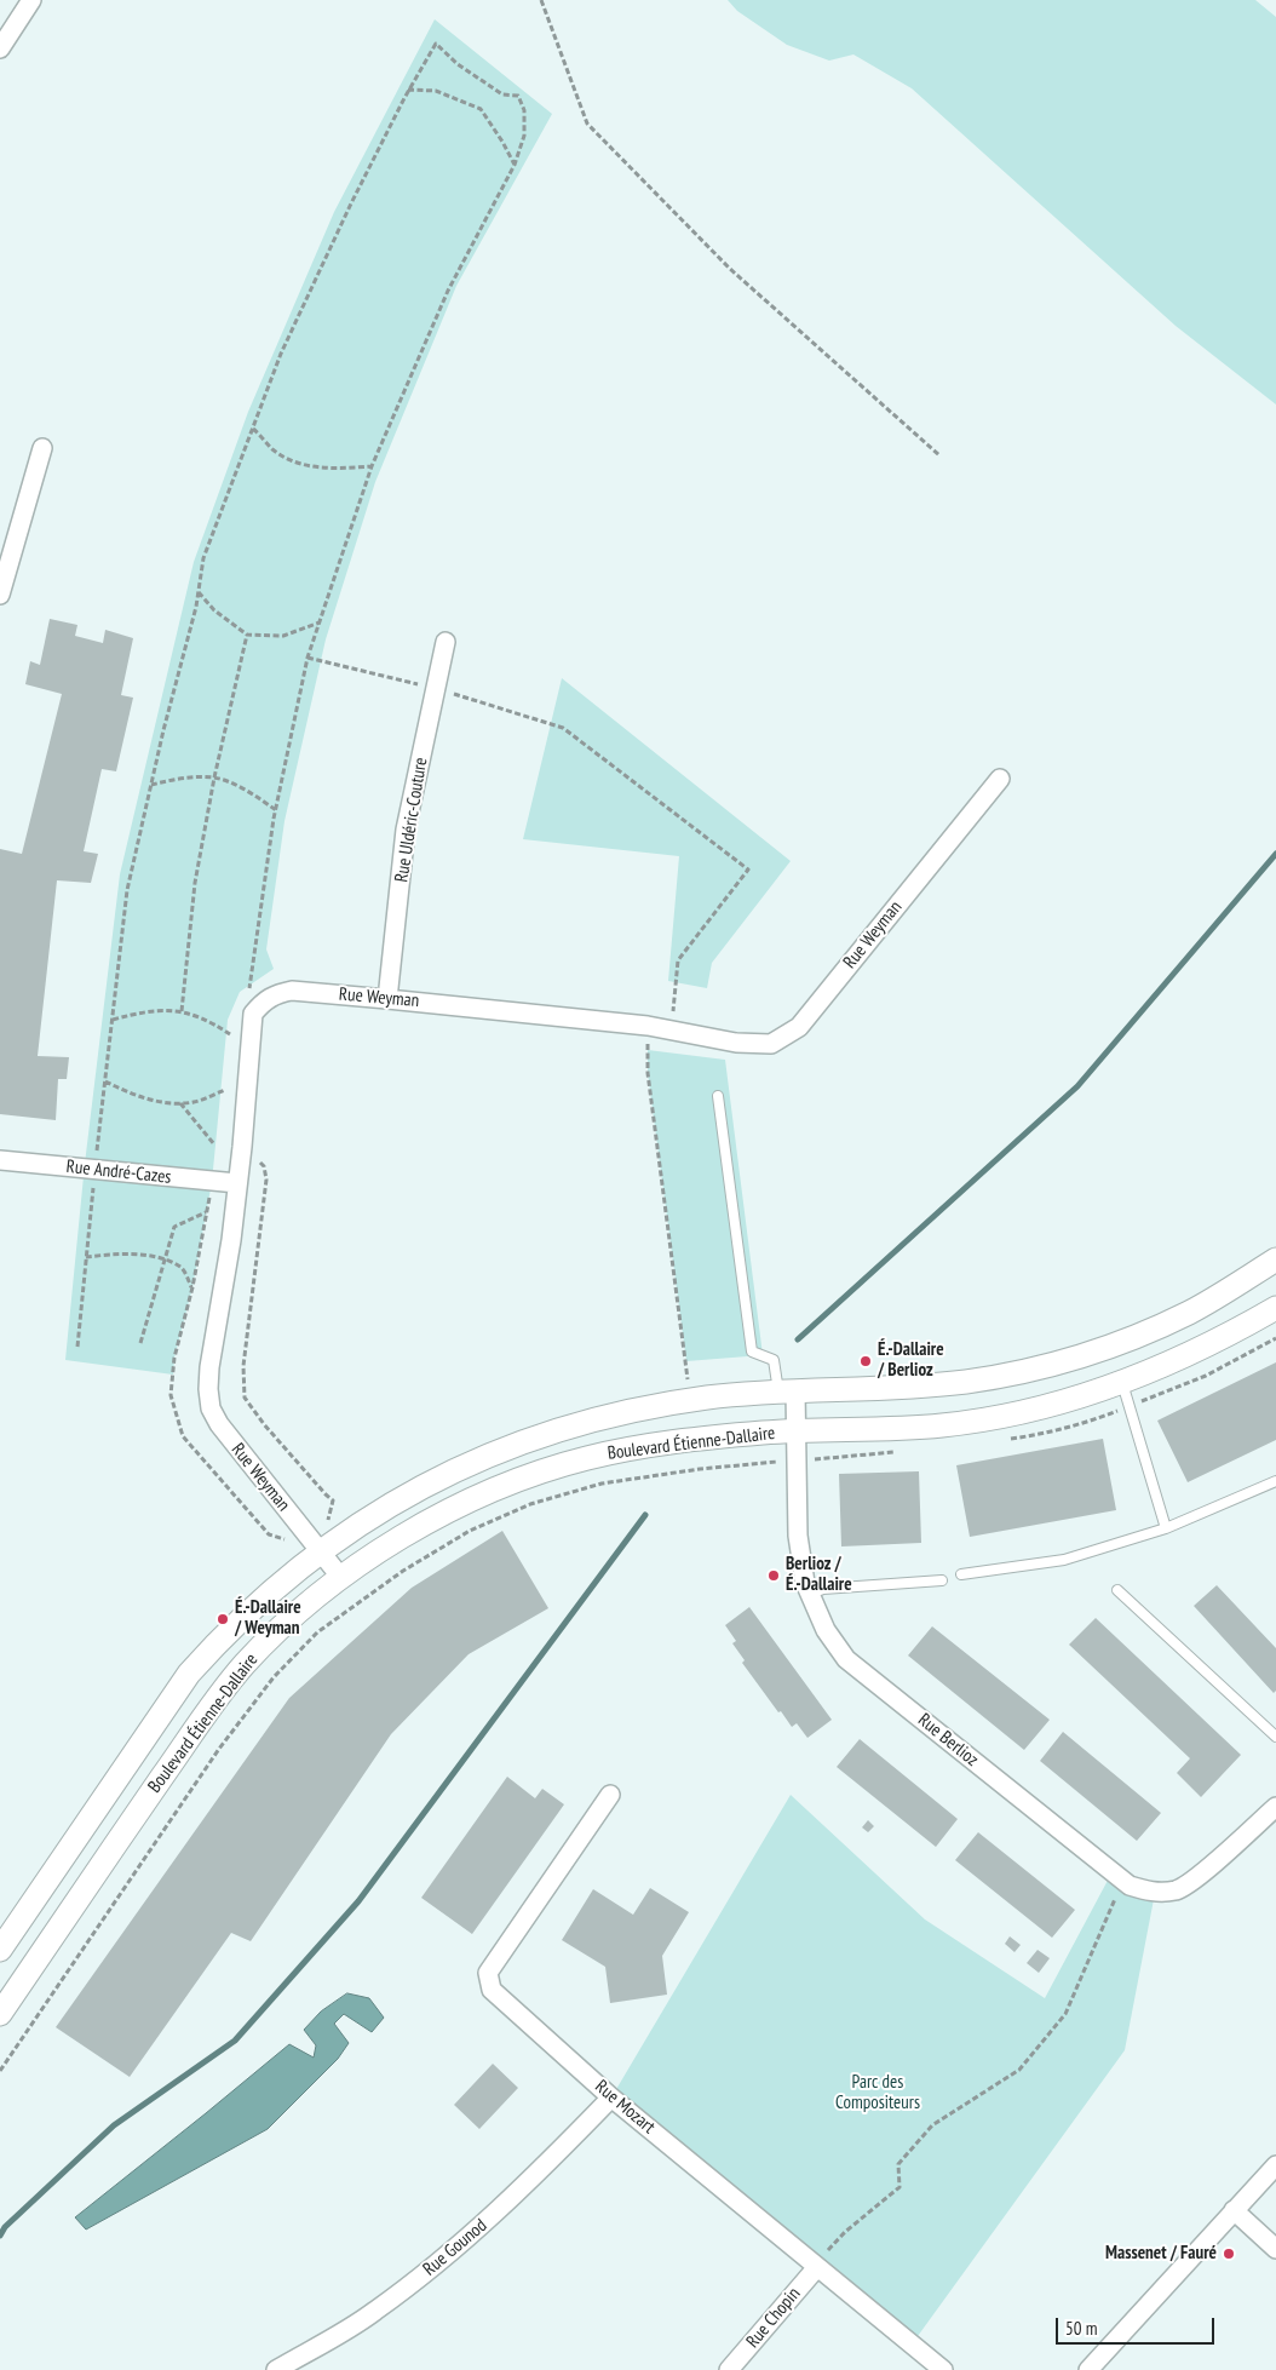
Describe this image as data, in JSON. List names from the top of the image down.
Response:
{
  "streets": {
    "street": [
      "Rue Uldéric-Couture",
      "Rue Weyman",
      "Rue André-Cazes",
      "Boulevard Étienne-Dallaire",
      "Rue Berlioz",
      "Rue Mozart",
      "Rue Gounod",
      "Rue Chopin"
    ]
  },
  "crossings": [
    ["Rue Uldéric-Couture", "Rue Weyman"],
    ["Rue Weyman", "Rue André-Cazes"],
    ["Rue Weyman", "Boulevard Étienne-Dallaire"],
    ["Boulevard Étienne-Dallaire", "Rue Berlioz"],
    ["Rue Mozart", "Rue Gounod"],
    ["Rue Mozart", "Rue Chopin"]
  ],
  "parks": ["Parc des Compositeurs"],
  "places": [
    "É.-Dallaire / Berlioz",
    "Berlioz / É.-Dallaire",
    "É.-Dallaire / Weyman",
    "Massenet / Fauré"
  ],
  "scale_bar": "50 m"
}
